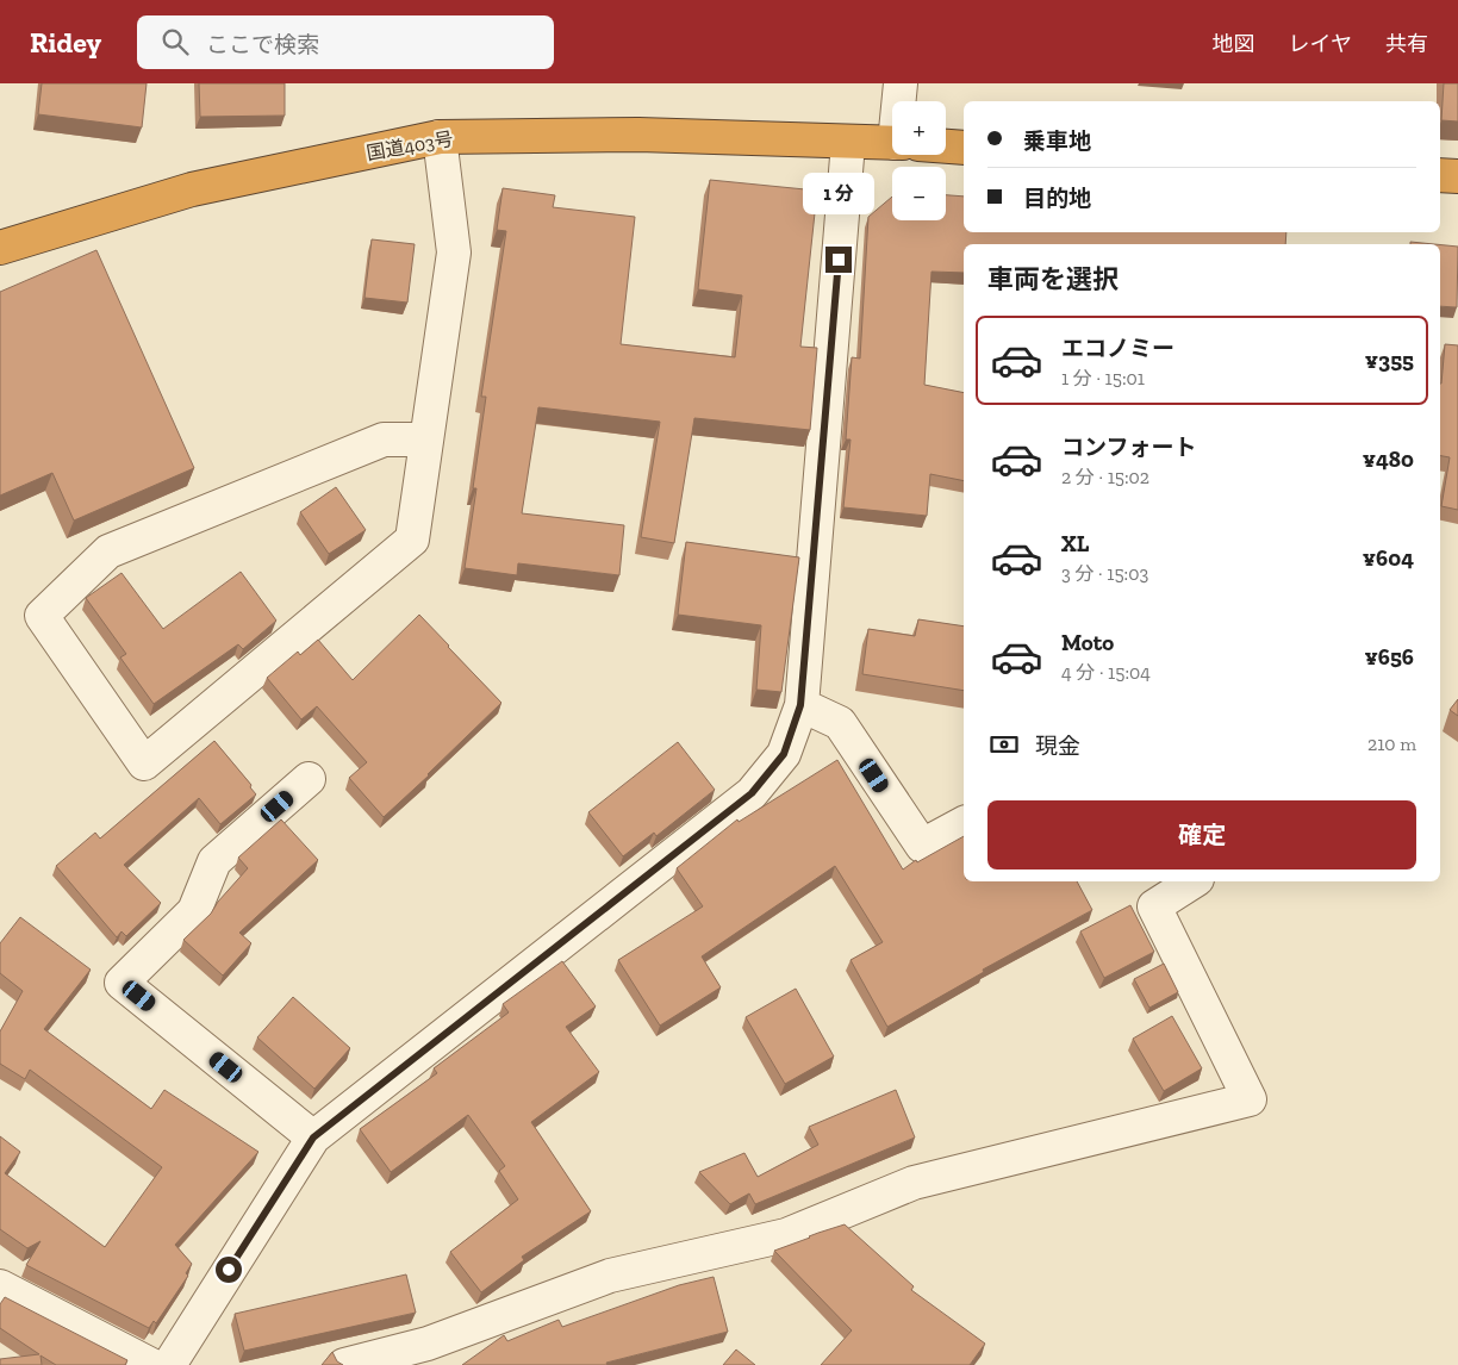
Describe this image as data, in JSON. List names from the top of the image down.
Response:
{
  "streets": {
    "highway": ["国道403号"]
  },
  "page": {
    "header": "Ridey",
    "search": "ここで検索",
    "nav": ["地図", "レイヤ", "共有"],
    "map_buttons": ["+", "−"],
    "banner": ["乗車地", "目的地"],
    "bubble": "1 分",
    "heading": "車両を選択",
    "list": [
      {
        "name": "エコノミー",
        "note": "1 分 · 15:01",
        "value": "¥355"
      },
      {
        "name": "コンフォート",
        "note": "2 分 · 15:02",
        "value": "¥480"
      },
      {
        "name": "XL",
        "note": "3 分 · 15:03",
        "value": "¥604"
      },
      {
        "name": "Moto",
        "note": "4 分 · 15:04",
        "value": "¥656"
      }
    ],
    "pay": ["現金", "210 m"],
    "buttons": "確定"
  }
}
